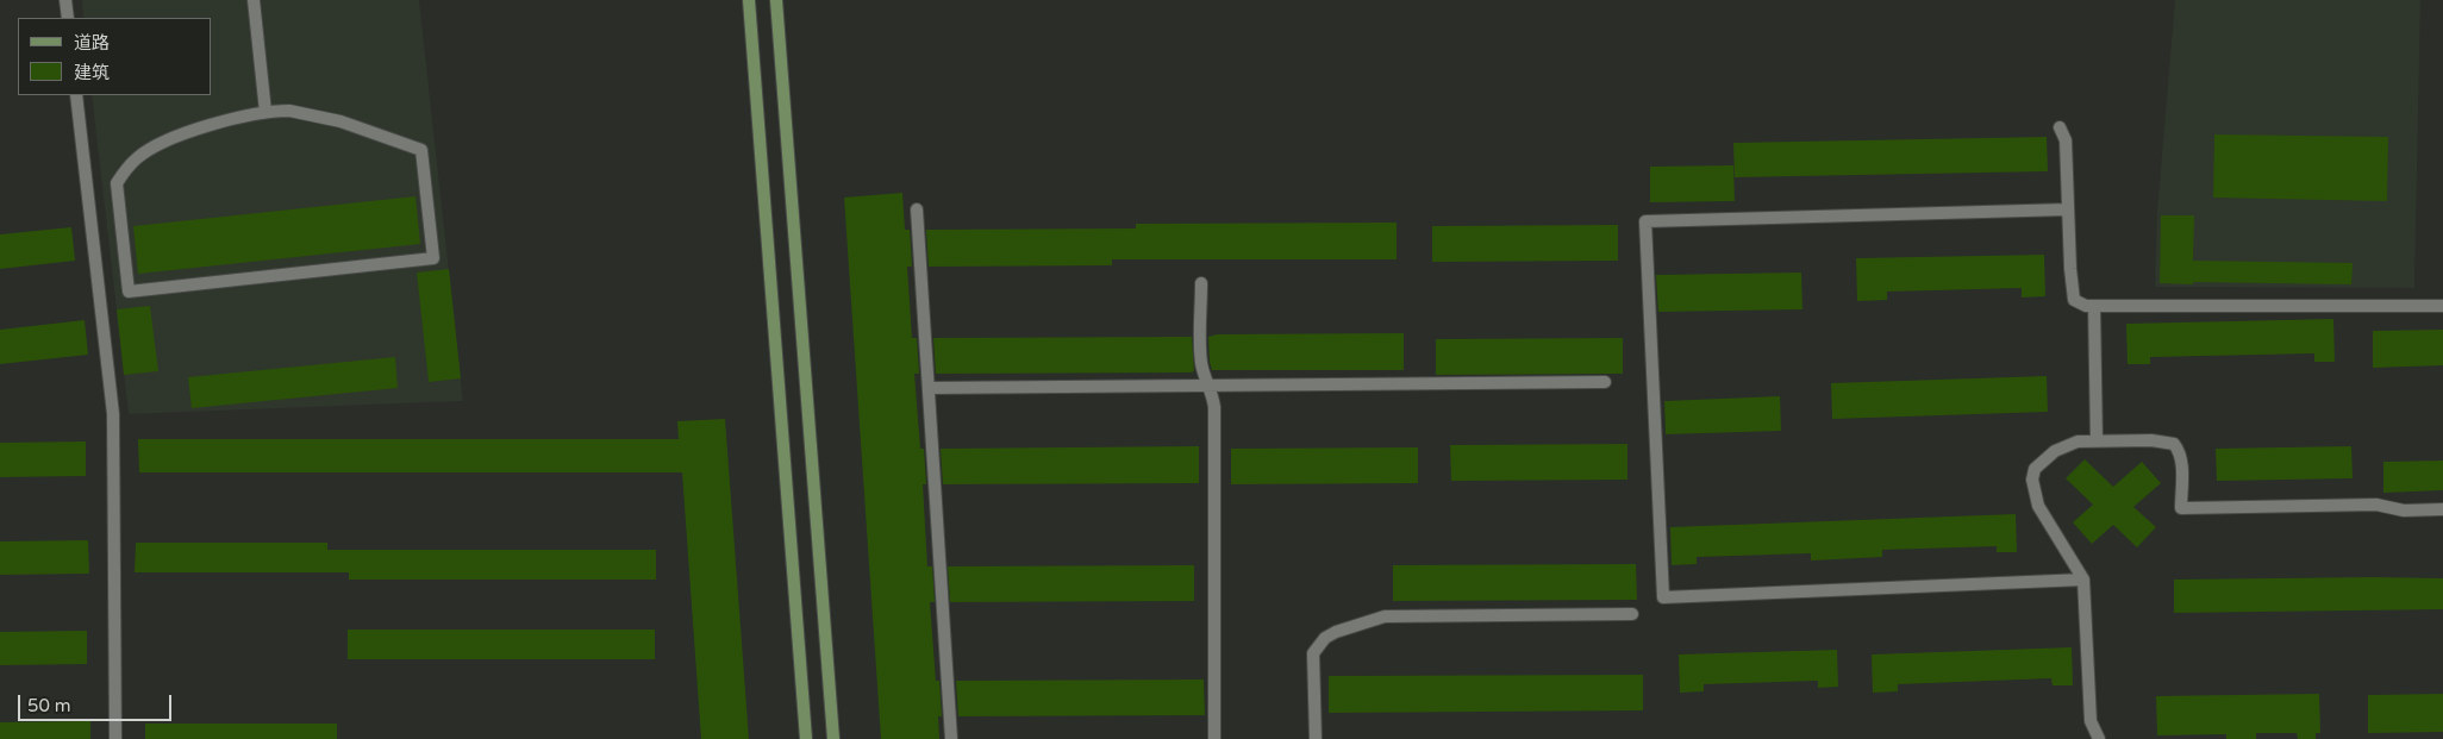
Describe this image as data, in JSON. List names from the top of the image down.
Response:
{
  "legend": ["道路", "建筑"],
  "scale_bar": "50 m"
}
